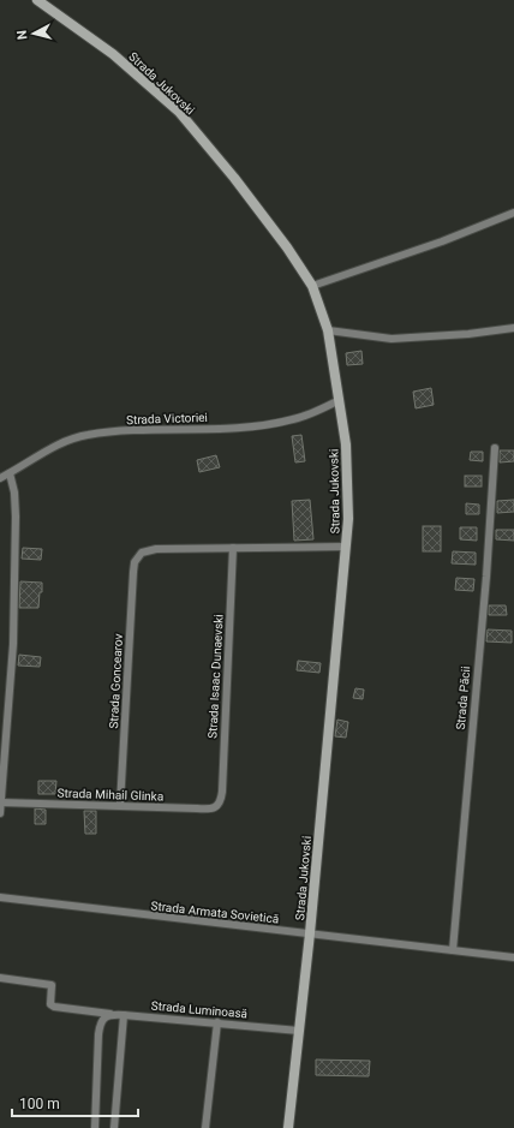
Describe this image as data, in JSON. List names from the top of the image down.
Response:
{
  "streets": {
    "main road": ["Strada Jukovski"],
    "street": [
      "Strada Victoriei",
      "Strada Isaac Dunaevski",
      "Strada Goncearov",
      "Strada Păcii",
      "Strada Mihail Glinka",
      "Strada Armata Sovietică",
      "Strada Luminoasă"
    ]
  },
  "crossings": [
    ["Strada Jukovski", "Strada Victoriei"],
    ["Strada Jukovski", "Strada Armata Sovietică"],
    ["Strada Jukovski", "Strada Luminoasă"],
    ["Strada Isaac Dunaevski", "Strada Goncearov"],
    ["Strada Isaac Dunaevski", "Strada Mihail Glinka"],
    ["Strada Goncearov", "Strada Mihail Glinka"],
    ["Strada Păcii", "Strada Armata Sovietică"]
  ],
  "scale_bar": "100 m",
  "north": "left"
}
